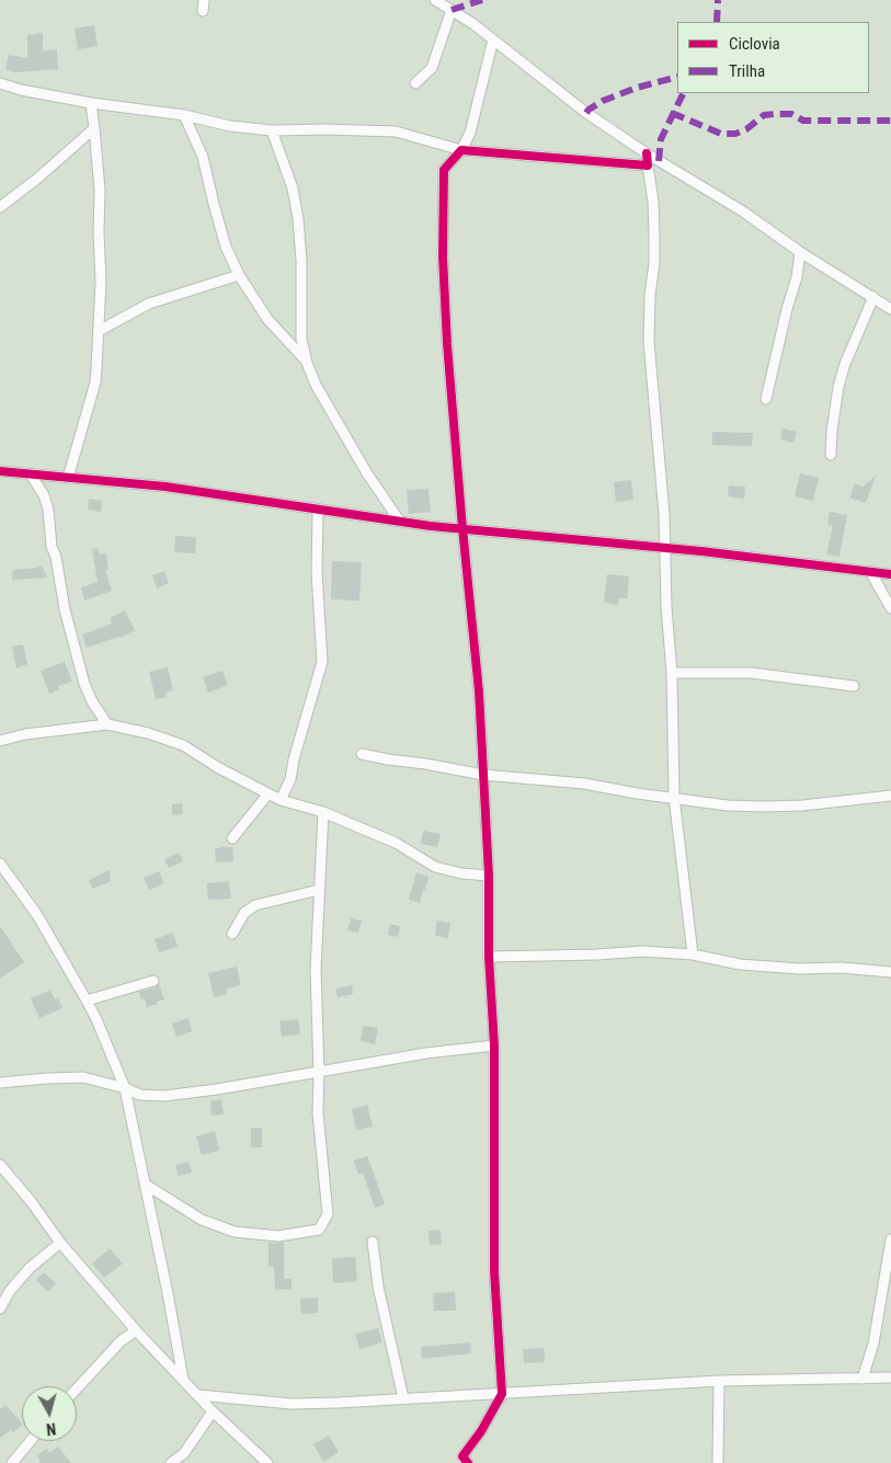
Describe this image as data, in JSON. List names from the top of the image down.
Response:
{
  "legend": ["Ciclovia", "Trilha"],
  "north": "bottom"
}
